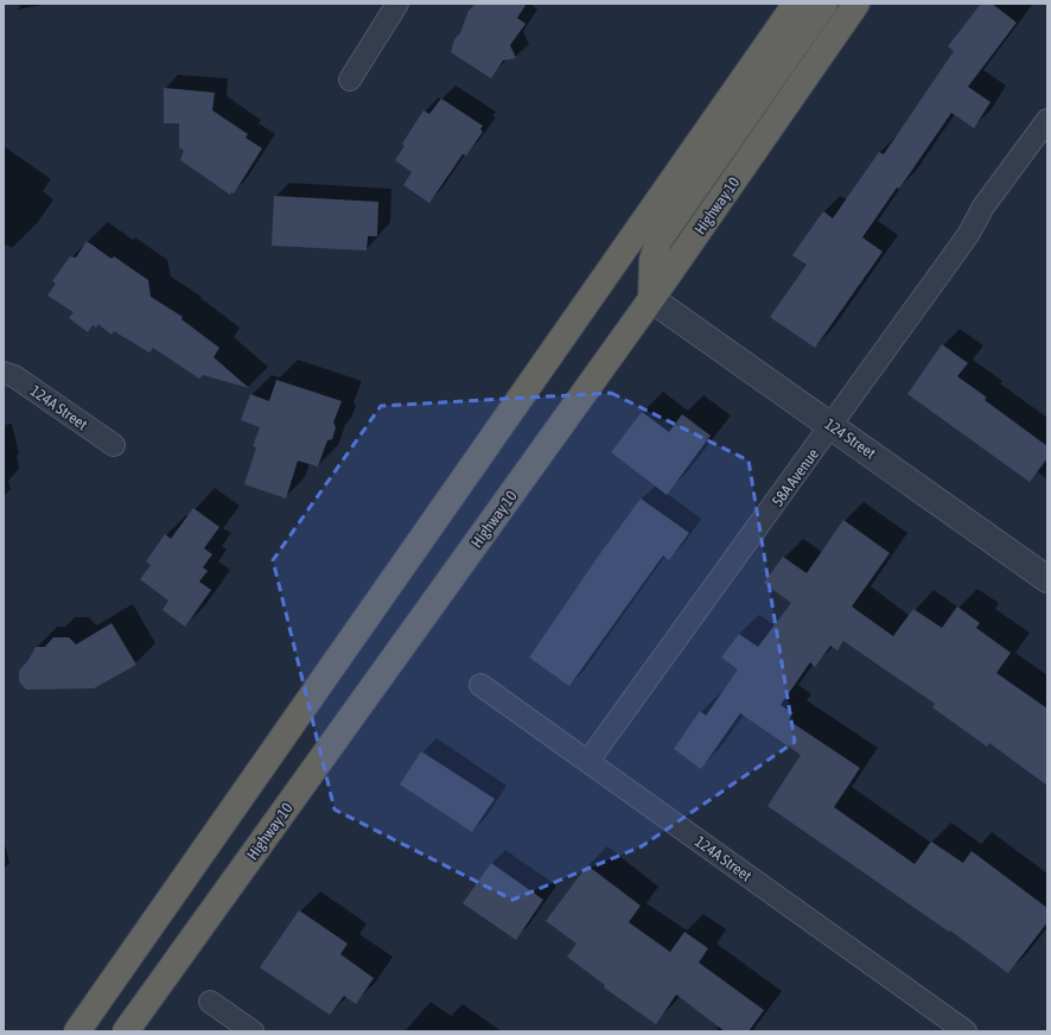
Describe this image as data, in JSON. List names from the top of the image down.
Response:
{
  "streets": {
    "highway": ["Highway 10"],
    "street": ["124A Street", "124 Street", "58A Avenue"]
  },
  "crossings": [
    ["Highway 10", "124 Street"],
    ["124A Street", "58A Avenue"],
    ["124 Street", "58A Avenue"]
  ]
}
